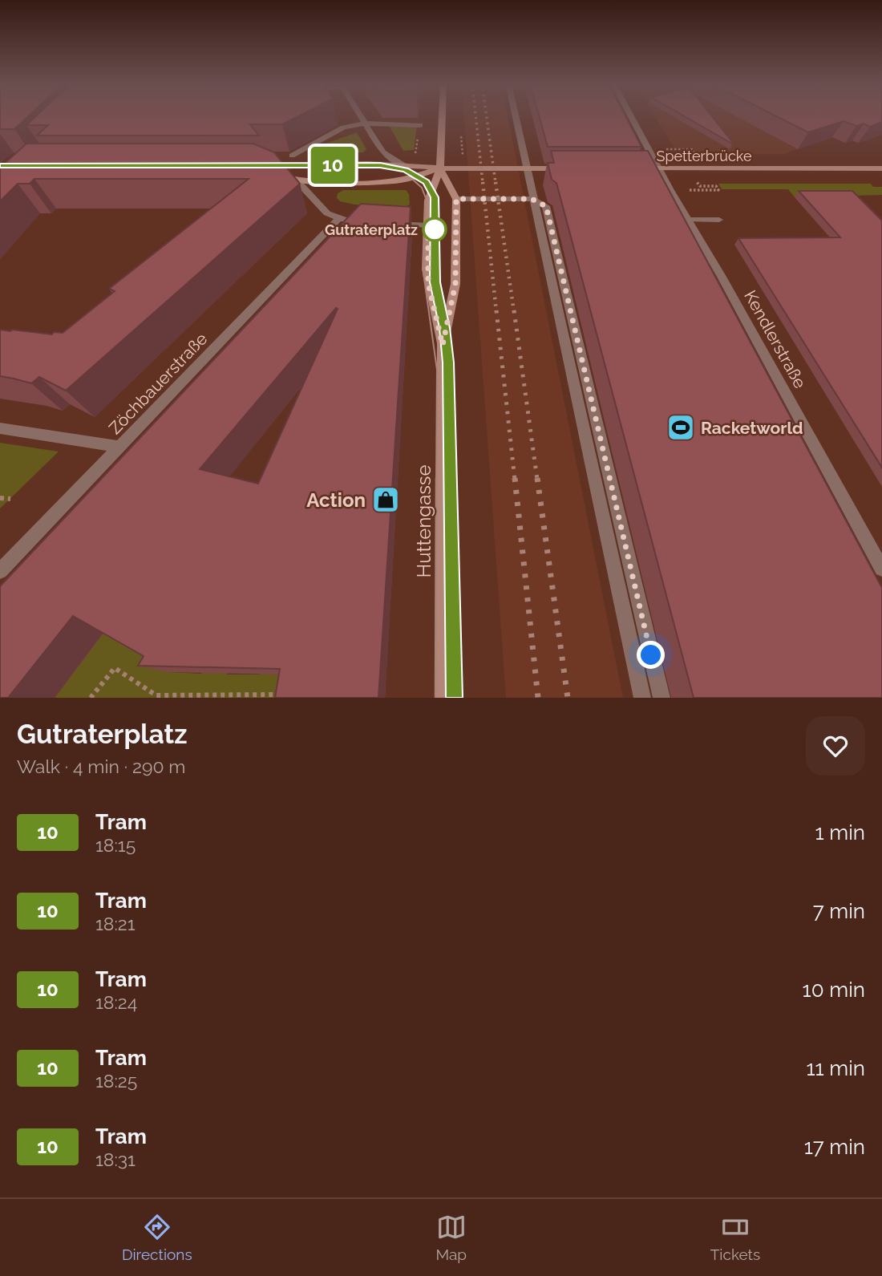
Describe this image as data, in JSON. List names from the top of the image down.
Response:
{
  "streets": {
    "street": [
      "Spetterbrücke",
      "Kendlerstraße",
      "Zöchbauerstraße",
      "Huttengasse"
    ]
  },
  "places": {
    "other": ["Gutraterplatz"],
    "sports": ["Racketworld"],
    "shop": ["Action"]
  },
  "lines": ["tram line 10"],
  "page": {
    "on_map": "10",
    "heading": ["Gutraterplatz", "Walk · 4 min · 290 m"],
    "list": [
      {
        "mark": "10",
        "name": "Tram",
        "note": "18:15",
        "value": "1 min"
      },
      {
        "mark": "10",
        "name": "Tram",
        "note": "18:21",
        "value": "7 min"
      },
      {
        "mark": "10",
        "name": "Tram",
        "note": "18:24",
        "value": "10 min"
      },
      {
        "mark": "10",
        "name": "Tram",
        "note": "18:25",
        "value": "11 min"
      },
      {
        "mark": "10",
        "name": "Tram",
        "note": "18:31",
        "value": "17 min"
      }
    ],
    "tabs": ["Directions", "Map", "Tickets"]
  }
}
